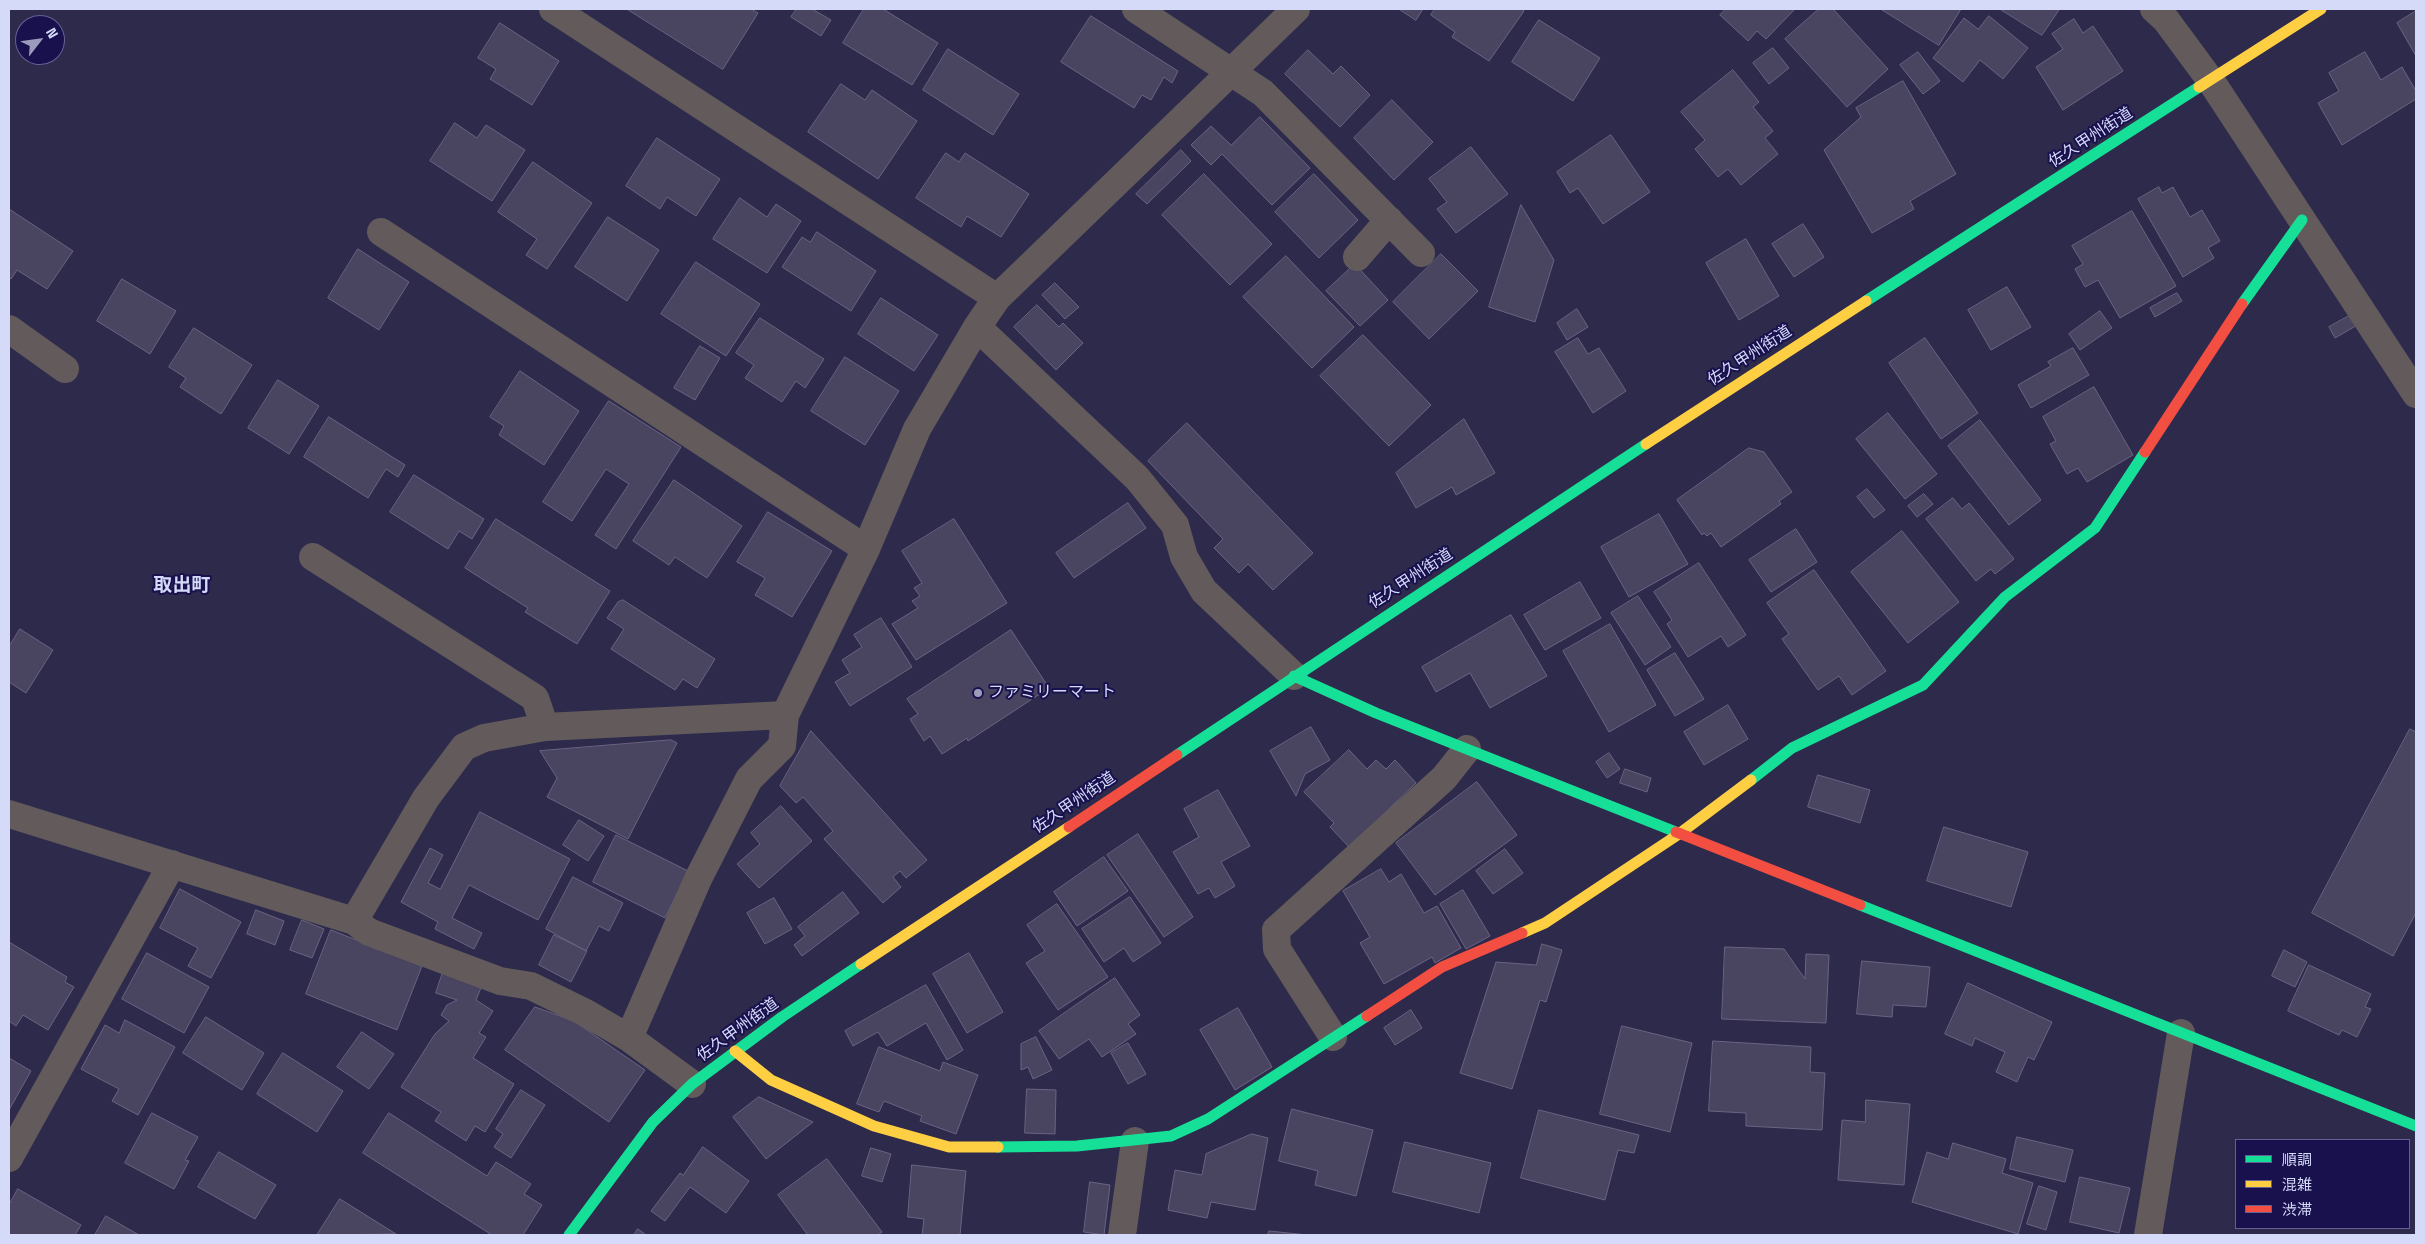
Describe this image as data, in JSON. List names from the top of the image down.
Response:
{
  "streets": {
    "street": ["佐久甲州街道"]
  },
  "districts": ["取出町"],
  "places": ["ファミリーマート"],
  "legend": ["順調", "混雑", "渋滞"],
  "north": "top right"
}
